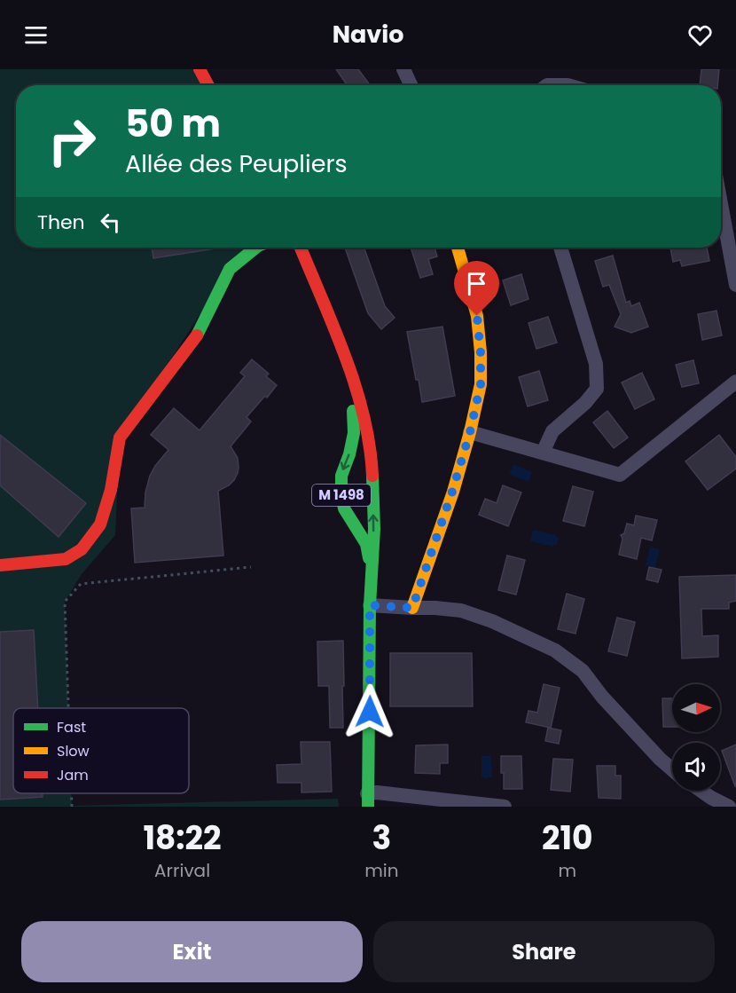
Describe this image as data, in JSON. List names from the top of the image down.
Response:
{
  "streets": {
    "street": ["M 1498"]
  },
  "legend": ["Fast", "Slow", "Jam"],
  "north": "right",
  "page": {
    "header": "Navio",
    "turn": ["50 m", "Allée des Peupliers"],
    "then": "Then",
    "eta": [
      "18:22",
      "Arrival",
      "3",
      "min",
      "210",
      "m"
    ],
    "buttons": ["Exit", "Share"]
  }
}
